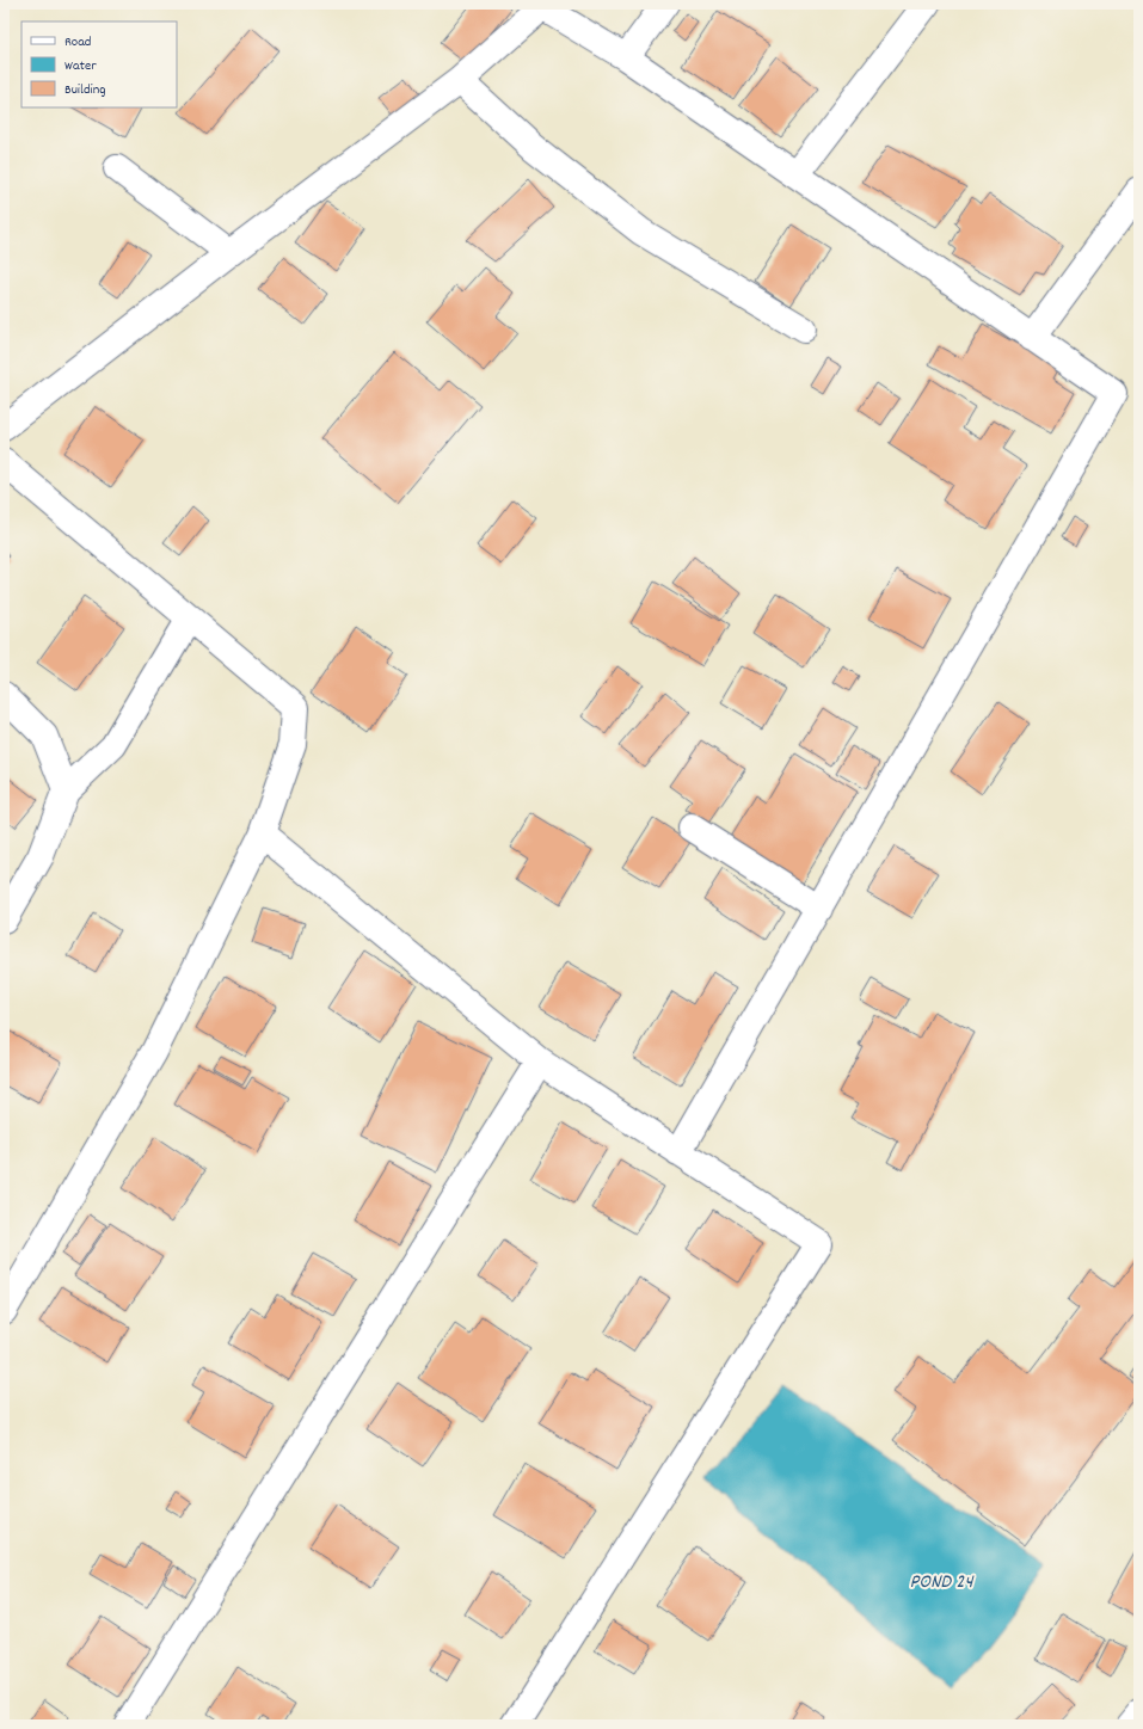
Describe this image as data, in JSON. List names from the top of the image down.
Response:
{
  "water": ["POND 24"],
  "legend": ["Road", "Water", "Building"]
}
